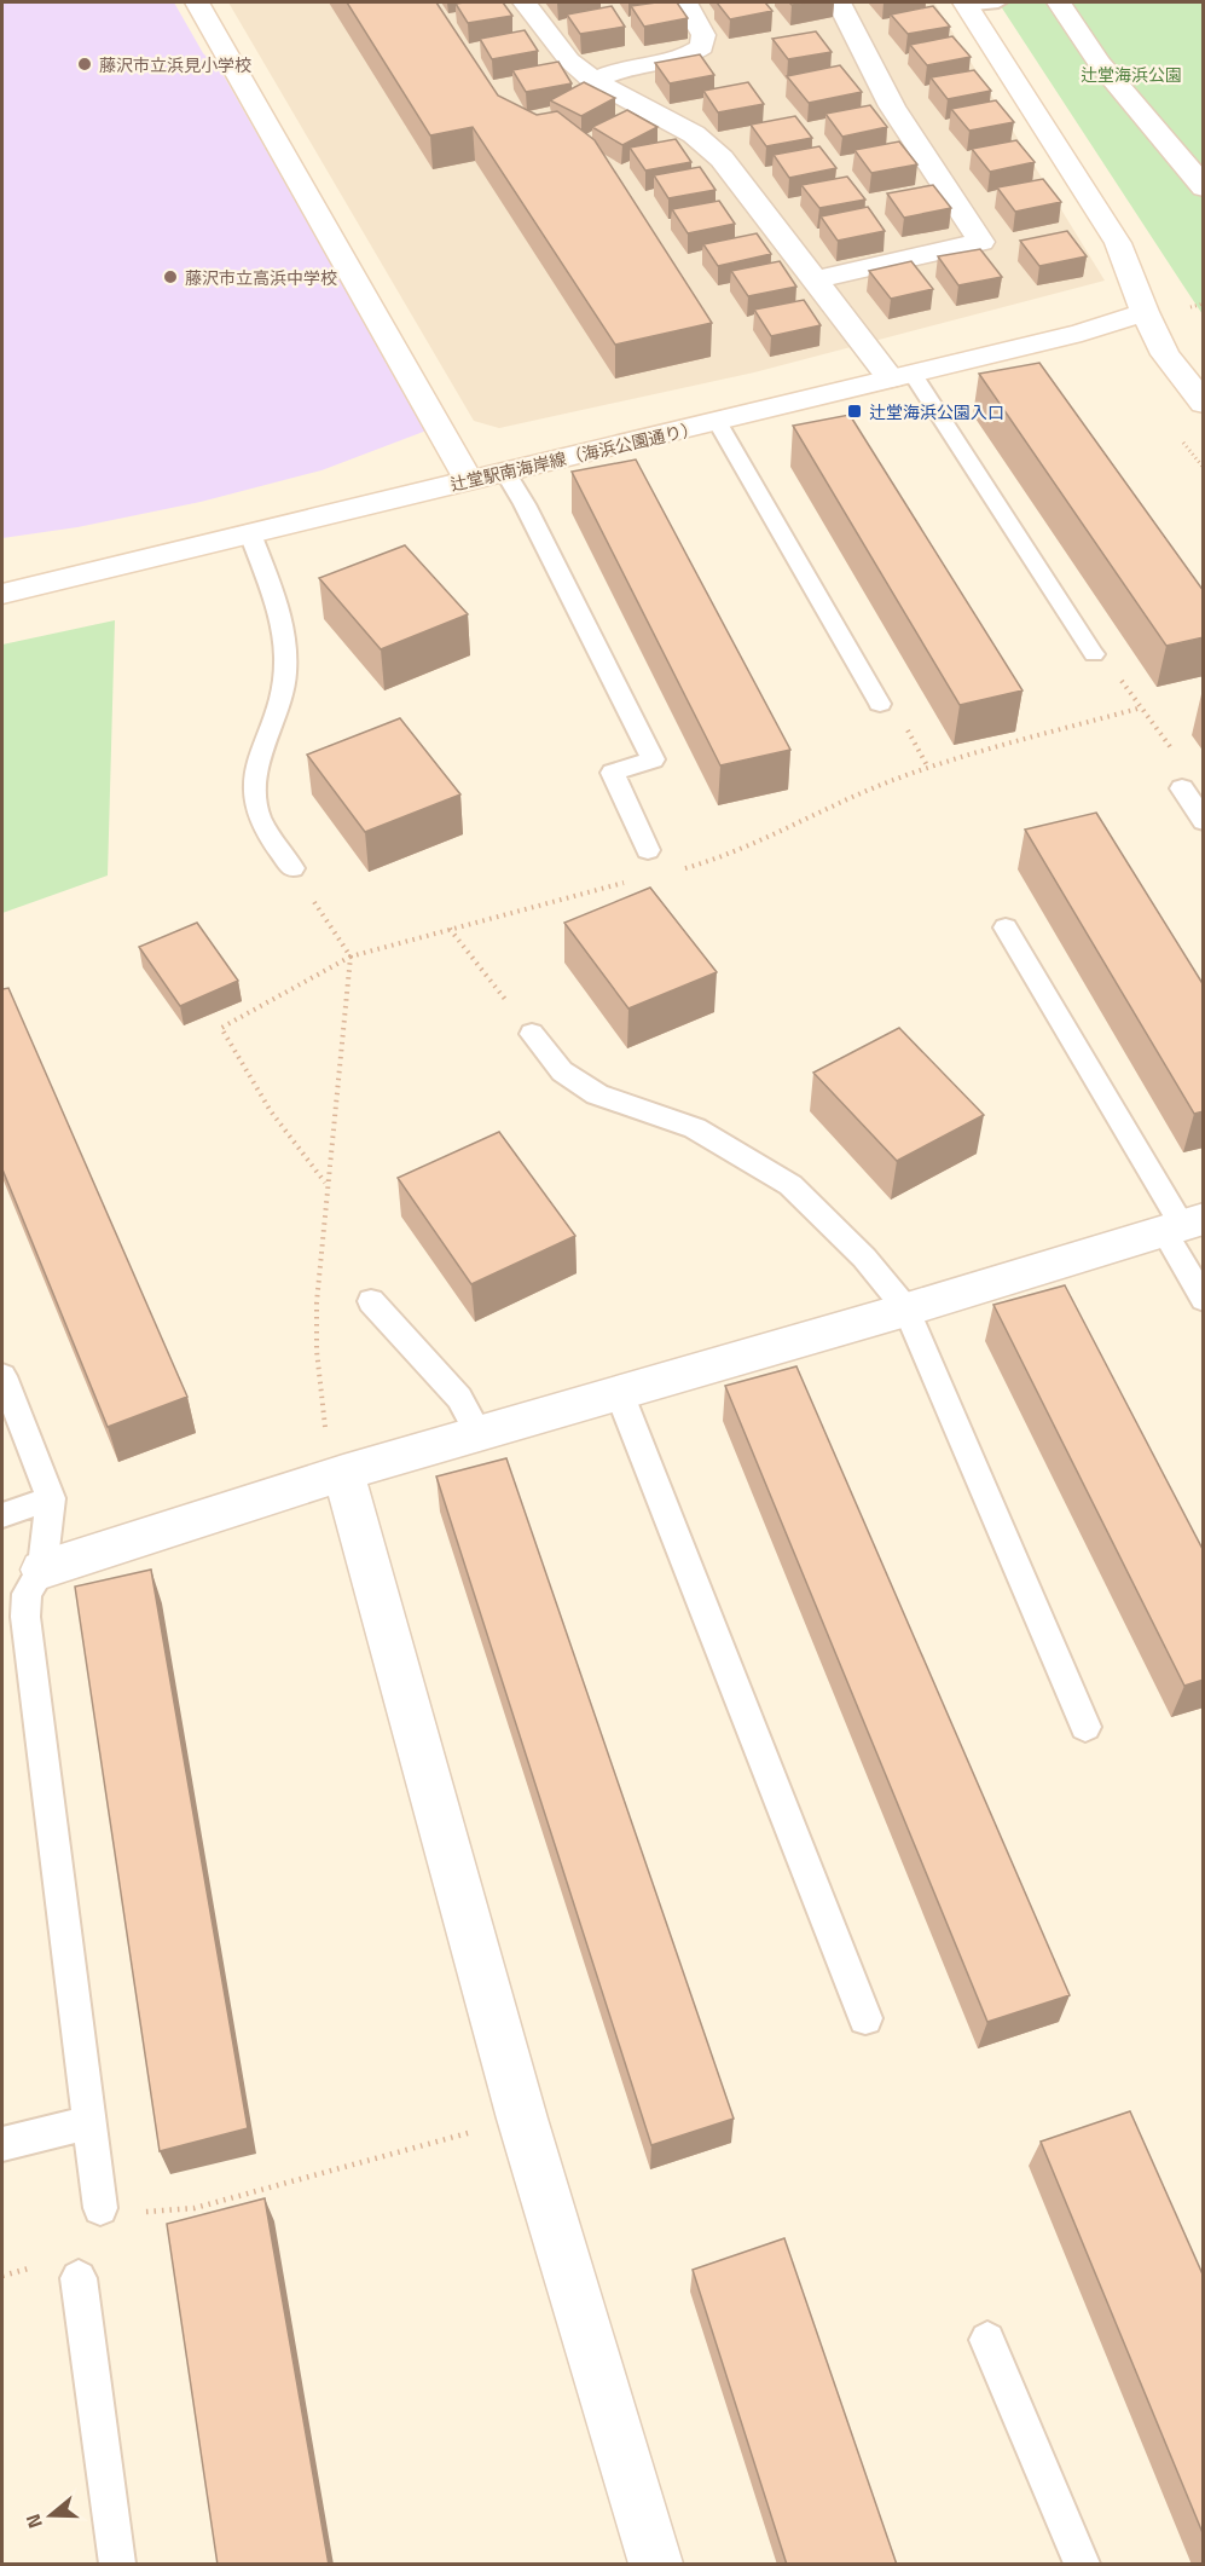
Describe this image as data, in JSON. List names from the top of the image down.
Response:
{
  "streets": {
    "street": ["辻堂駅南海岸線（海浜公園通り）"]
  },
  "parks": ["辻堂海浜公園"],
  "places": {
    "other": ["藤沢市立浜見小学校", "藤沢市立高浜中学校"],
    "transit": ["辻堂海浜公園入口"]
  },
  "north": "left"
}
